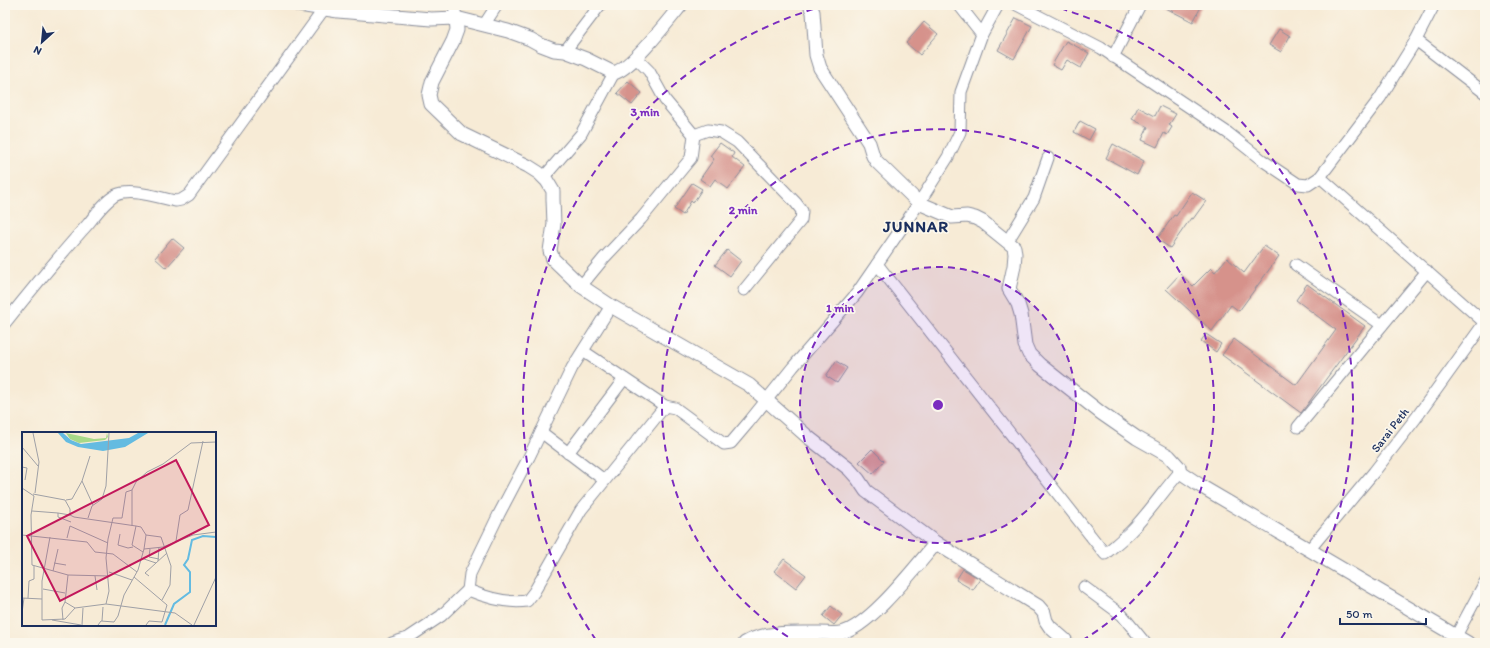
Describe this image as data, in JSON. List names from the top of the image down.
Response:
{
  "streets": {
    "street": ["Sarai Peth"]
  },
  "districts": ["JUNNAR"],
  "scale_bar": "50 m",
  "north": "bottom left",
  "rings": ["3 min", "2 min", "1 min"]
}
